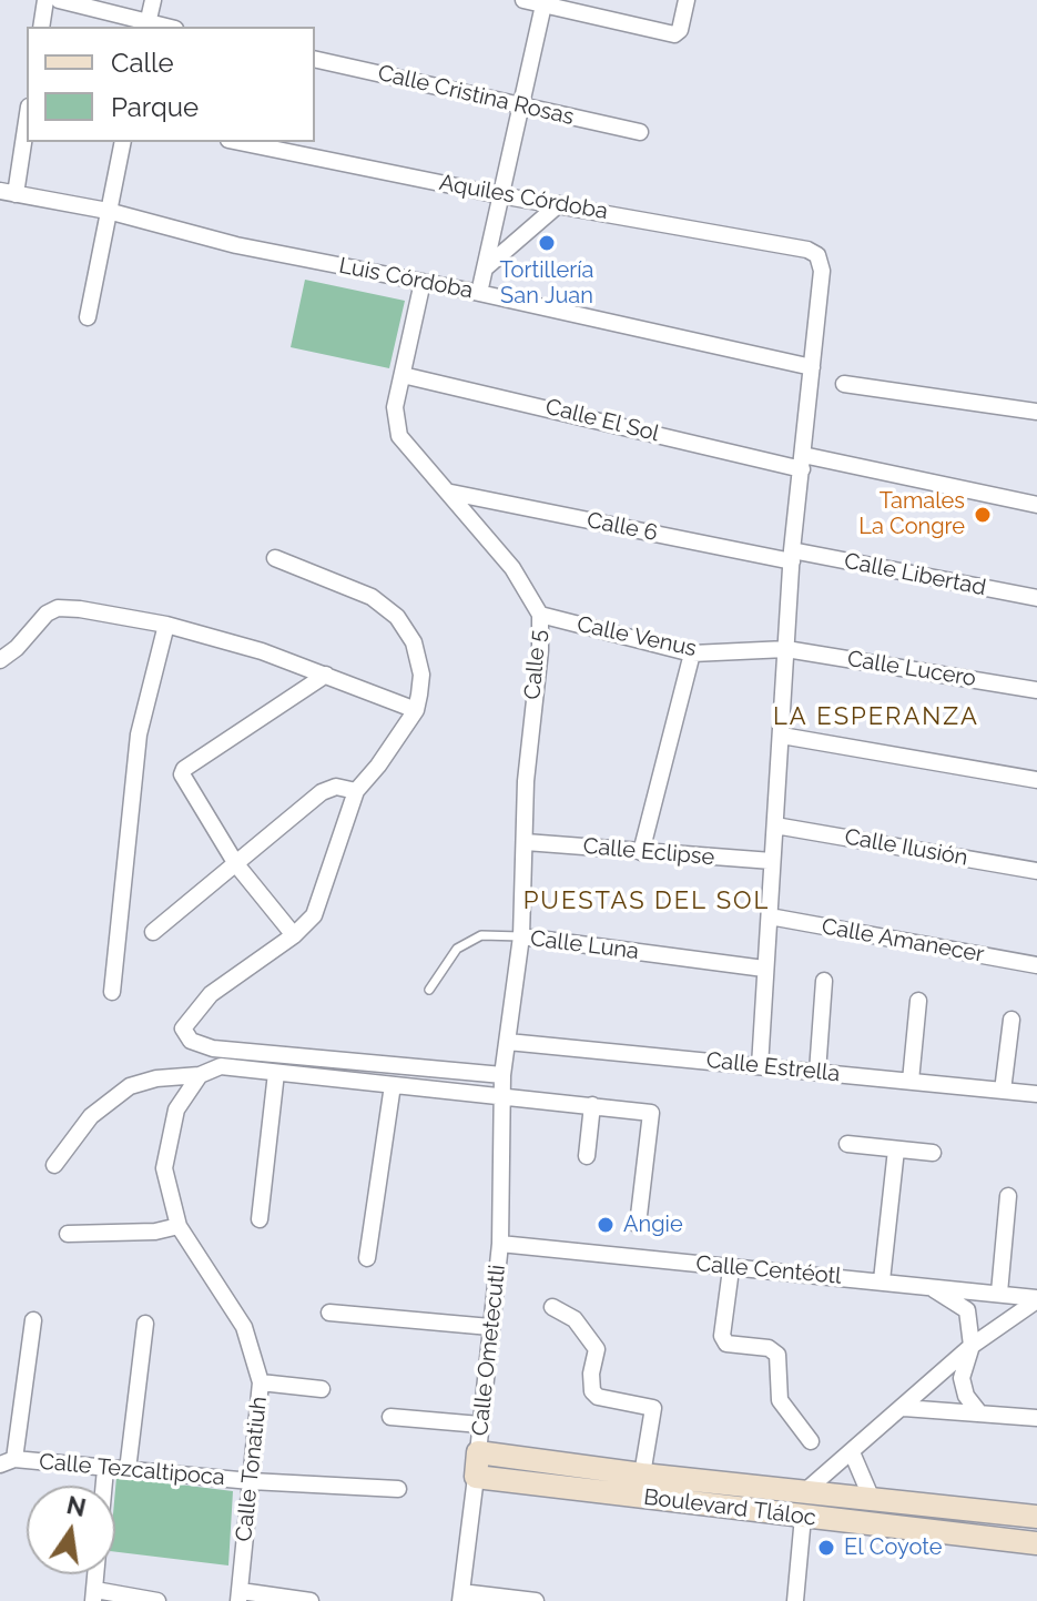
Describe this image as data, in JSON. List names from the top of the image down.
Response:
{
  "streets": {
    "street": [
      "Calle Cristina Rosas",
      "Aquiles Córdoba",
      "Luis Córdoba",
      "Calle El Sol",
      "Calle 6",
      "Calle Libertad",
      "Calle Venus",
      "Calle 5",
      "Calle Lucero",
      "Calle Ilusión",
      "Calle Eclipse",
      "Calle Amanecer",
      "Calle Luna",
      "Calle Estrella",
      "Calle Centéotl",
      "Calle Ometecutli",
      "Calle Tonatiuh",
      "Calle Tezcaltipoca",
      "Boulevard Tláloc"
    ]
  },
  "crossings": [
    ["Aquiles Córdoba", "Luis Córdoba"],
    ["Luis Córdoba", "Calle 5"],
    ["Calle El Sol", "Calle 5"],
    ["Calle 6", "Calle Libertad"],
    ["Calle 6", "Calle 5"],
    ["Calle Venus", "Calle 5"],
    ["Calle Venus", "Calle Lucero"],
    ["Calle 5", "Calle Eclipse"],
    ["Calle 5", "Calle Luna"],
    ["Calle 5", "Calle Estrella"],
    ["Calle 5", "Calle Ometecutli"],
    ["Calle Centéotl", "Calle Ometecutli"],
    ["Calle Ometecutli", "Boulevard Tláloc"],
    ["Calle Tonatiuh", "Calle Tezcaltipoca"]
  ],
  "districts": ["LA ESPERANZA", "PUESTAS DEL SOL"],
  "places": [
    "Tortillería San Juan",
    "Tamales La Congre",
    "Angie",
    "El Coyote"
  ],
  "legend": ["Calle", "Parque"],
  "north": "top"
}
